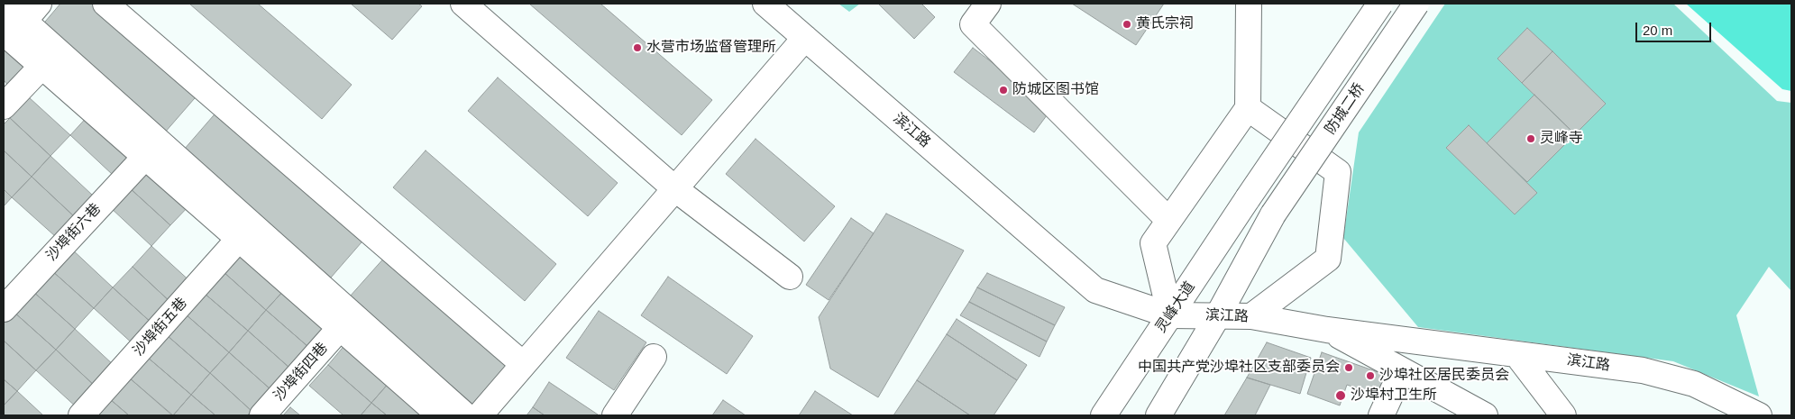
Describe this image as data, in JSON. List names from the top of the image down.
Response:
{
  "streets": {
    "street": [
      "防城二桥",
      "滨江路",
      "沙埠街六巷",
      "灵峰大道",
      "沙埠街五巷",
      "沙埠街四巷"
    ]
  },
  "crossings": [
    ["防城二桥", "滨江路"],
    ["防城二桥", "灵峰大道"],
    ["滨江路", "灵峰大道"]
  ],
  "places": [
    "黄氏宗祠",
    "水营市场监督管理所",
    "防城区图书馆",
    "灵峰寺",
    "中国共产党沙埠社区支部委员会",
    "沙埠社区居民委员会",
    "沙埠村卫生所"
  ],
  "scale_bar": "20 m"
}
